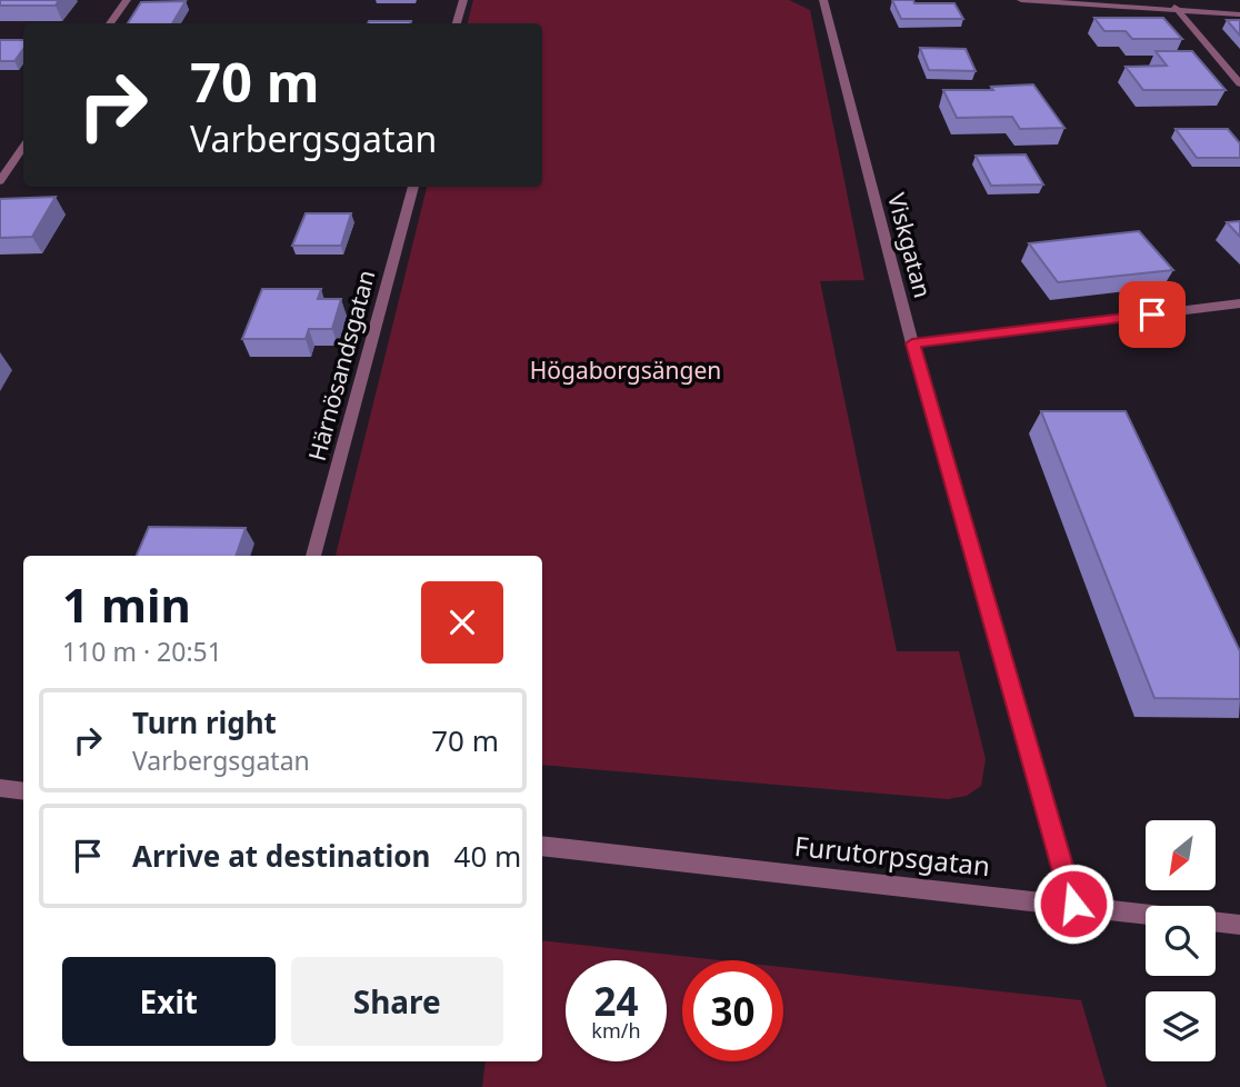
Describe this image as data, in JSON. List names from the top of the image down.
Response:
{
  "streets": {
    "street": ["Viskgatan", "Härnösandsgatan", "Furutorpsgatan"]
  },
  "crossings": [
    ["Viskgatan", "Furutorpsgatan"]
  ],
  "parks": ["Högaborgsängen"],
  "north": "bottom left",
  "page": {
    "turn": ["70 m", "Varbergsgatan"],
    "heading": ["1 min", "110 m · 20:51"],
    "list": [
      {
        "name": "Turn right",
        "note": "Varbergsgatan",
        "value": "70 m"
      },
      {
        "name": "Arrive at destination",
        "value": "40 m"
      }
    ],
    "buttons": ["Exit", "Share"],
    "speed": "24 km/h",
    "limit": "30"
  }
}
